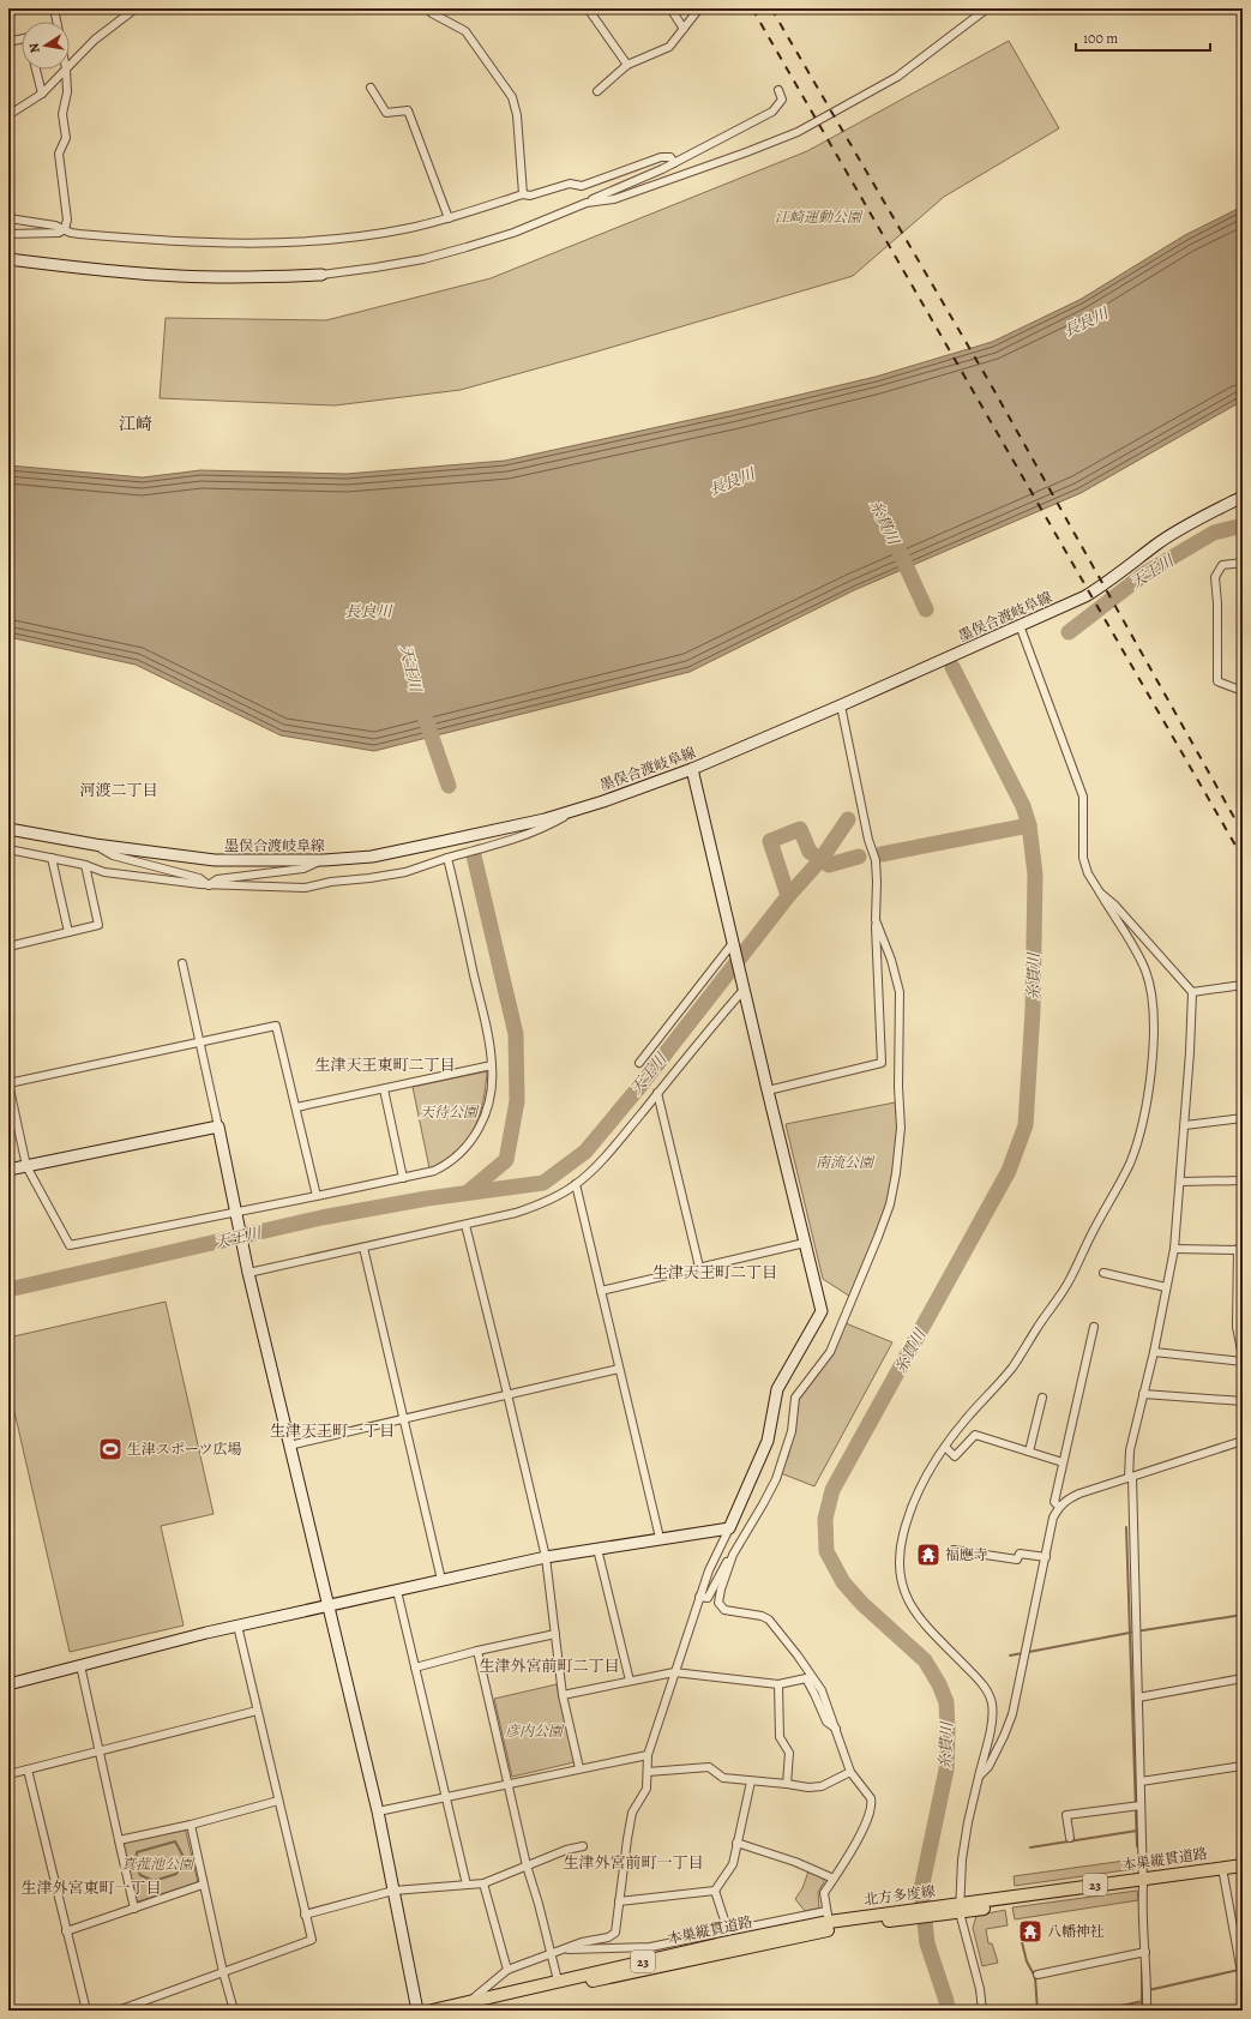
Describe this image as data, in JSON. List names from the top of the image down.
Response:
{
  "streets": {
    "main road": ["本巣縦貫道路", "23", "北方多度線"],
    "street": ["墨俣合渡岐阜線"]
  },
  "crossings": [
    ["本巣縦貫道路", "北方多度線"]
  ],
  "districts": [
    "江崎",
    "河渡二丁目",
    "生津天王東町二丁目",
    "生津天王町二丁目",
    "生津天王町一丁目",
    "生津外宮前町二丁目",
    "生津外宮前町一丁目",
    "生津外宮東町一丁目"
  ],
  "water": ["長良川", "糸貫川", "天王川"],
  "parks": [
    "江崎運動公園",
    "天待公園",
    "南流公園",
    "彦内公園",
    "真菰池公園"
  ],
  "places": {
    "sports": ["生津スポーツ広場"],
    "temple": ["福應寺", "八幡神社"]
  },
  "scale_bar": "100 m",
  "north": "left"
}
